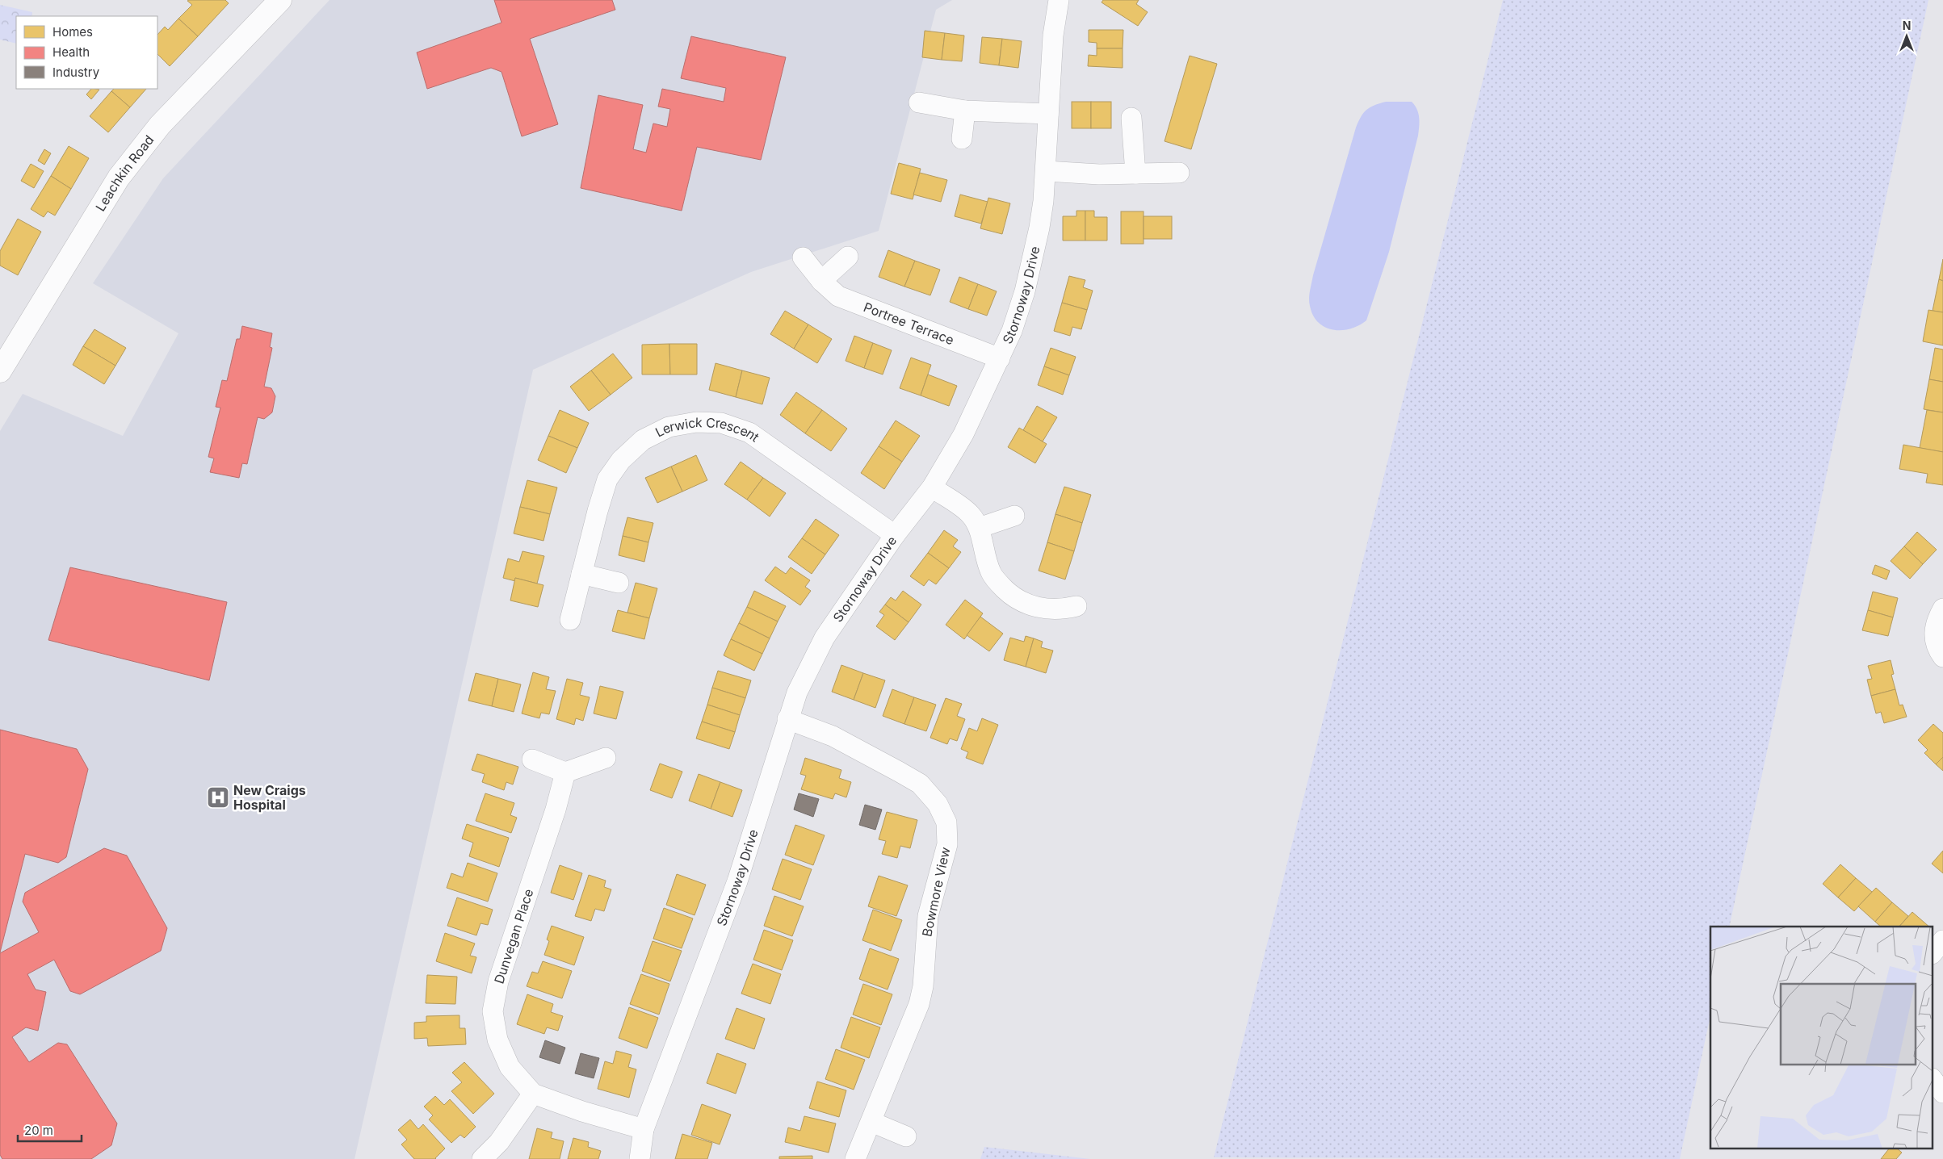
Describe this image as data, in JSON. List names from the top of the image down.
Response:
{
  "streets": {
    "street": [
      "Leachkin Road",
      "Stornoway Drive",
      "Portree Terrace",
      "Lerwick Crescent",
      "Bowmore View",
      "Dunvegan Place"
    ]
  },
  "crossings": [
    ["Stornoway Drive", "Portree Terrace"],
    ["Stornoway Drive", "Lerwick Crescent"],
    ["Stornoway Drive", "Bowmore View"],
    ["Stornoway Drive", "Dunvegan Place"]
  ],
  "places": {
    "hospital": ["New Craigs Hospital"]
  },
  "legend": ["Homes", "Health", "Industry"],
  "scale_bar": "20 m",
  "north": "top"
}
